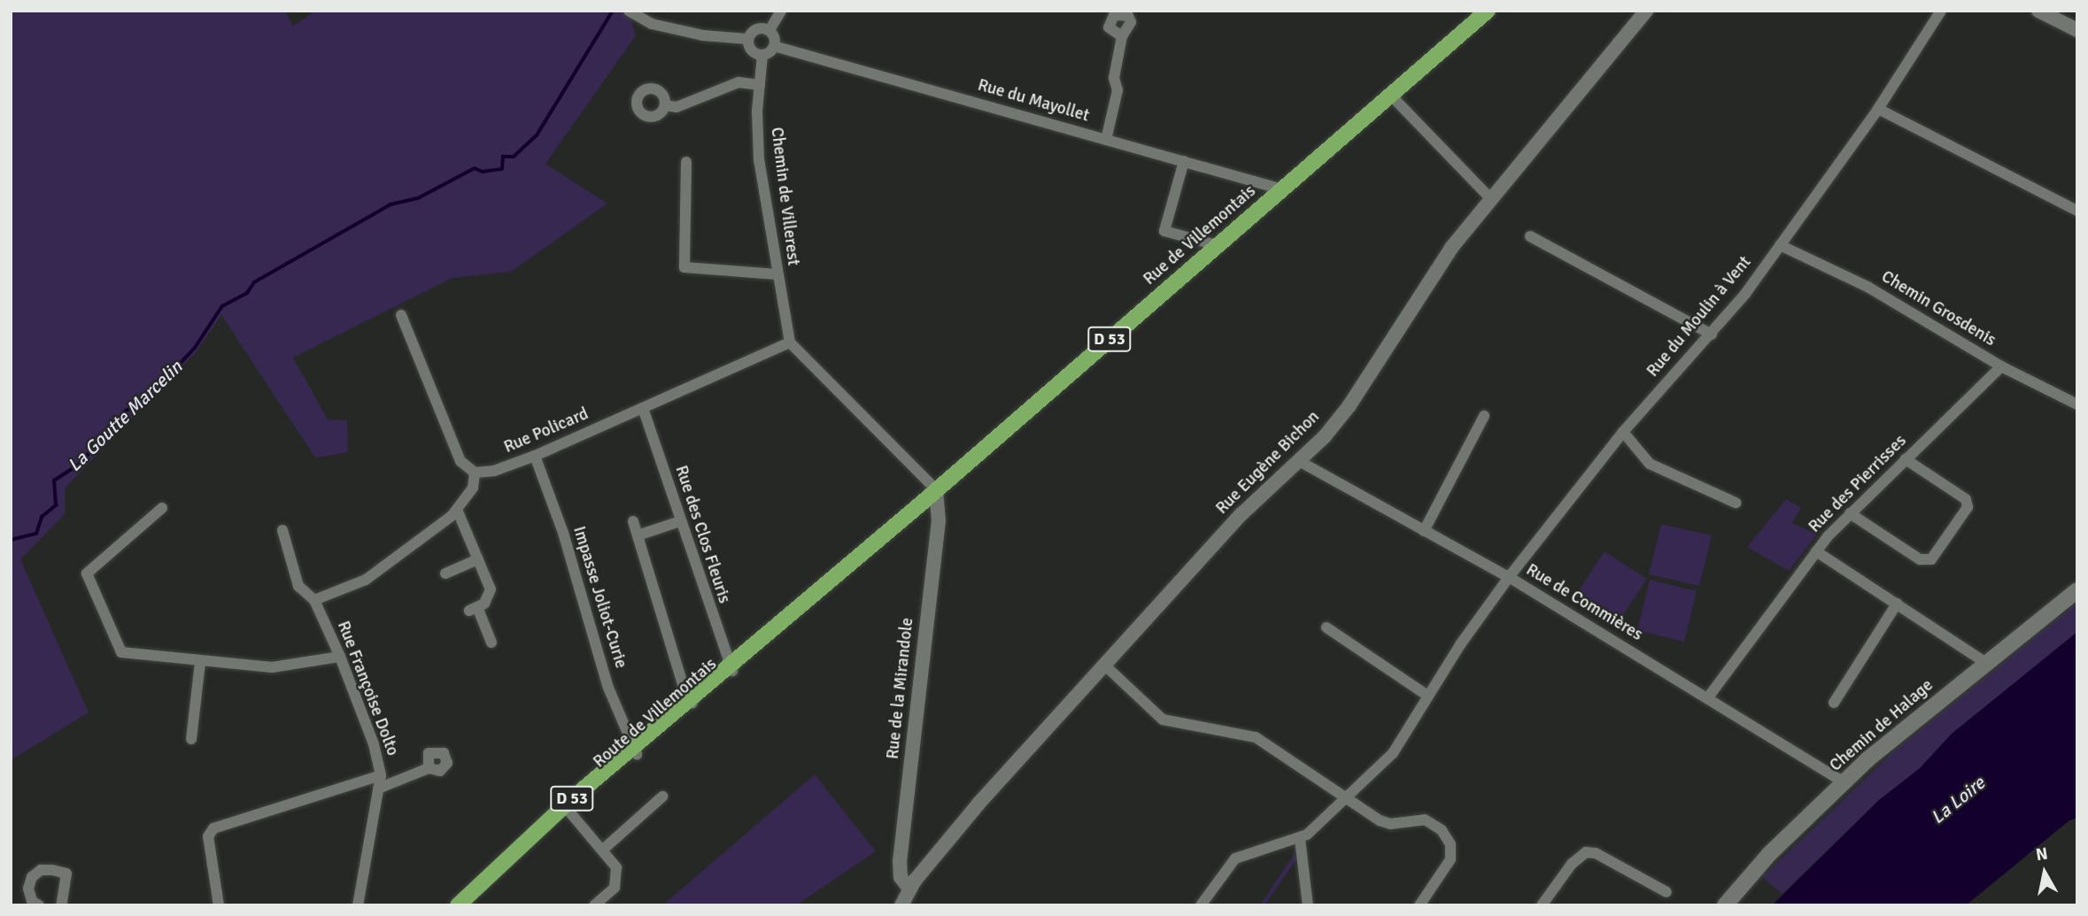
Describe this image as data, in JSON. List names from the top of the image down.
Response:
{
  "streets": {
    "main road": [
      "Rue de Villemontais",
      "D 53",
      "Route de Villemontais",
      "Chemin de Halage"
    ],
    "street": [
      "Rue du Mayollet",
      "Chemin de Villerest",
      "Chemin Grosdenis",
      "Rue du Moulin à Vent",
      "Rue Policard",
      "Rue Eugène Bichon",
      "Rue des Pierrisses",
      "Rue des Clos Fleuris",
      "Impasse Joliot-Curie",
      "Rue de Commières",
      "Rue Françoise Dolto",
      "Rue de la Mirandole"
    ]
  },
  "crossings": [
    ["Rue du Mayollet", "Chemin de Villerest"],
    ["Rue du Mayollet", "Rue de Villemontais"],
    ["Chemin de Villerest", "Rue Policard"],
    ["Rue de Villemontais", "Rue de la Mirandole"],
    ["Rue de Villemontais", "Route de Villemontais"],
    ["Chemin Grosdenis", "Rue du Moulin à Vent"],
    ["Chemin Grosdenis", "Rue des Pierrisses"],
    ["Rue du Moulin à Vent", "Rue de Commières"],
    ["Rue Policard", "Rue des Clos Fleuris"],
    ["Rue Policard", "Impasse Joliot-Curie"],
    ["Rue Eugène Bichon", "Rue de Commières"],
    ["Rue Eugène Bichon", "Rue de la Mirandole"],
    ["Rue des Pierrisses", "Rue de Commières"],
    ["Rue des Clos Fleuris", "Route de Villemontais"],
    ["Impasse Joliot-Curie", "Route de Villemontais"],
    ["Rue de Commières", "Chemin de Halage"],
    ["Rue de la Mirandole", "Route de Villemontais"]
  ],
  "water": ["La Goutte Marcelin", "La Loire"],
  "north": "top"
}
